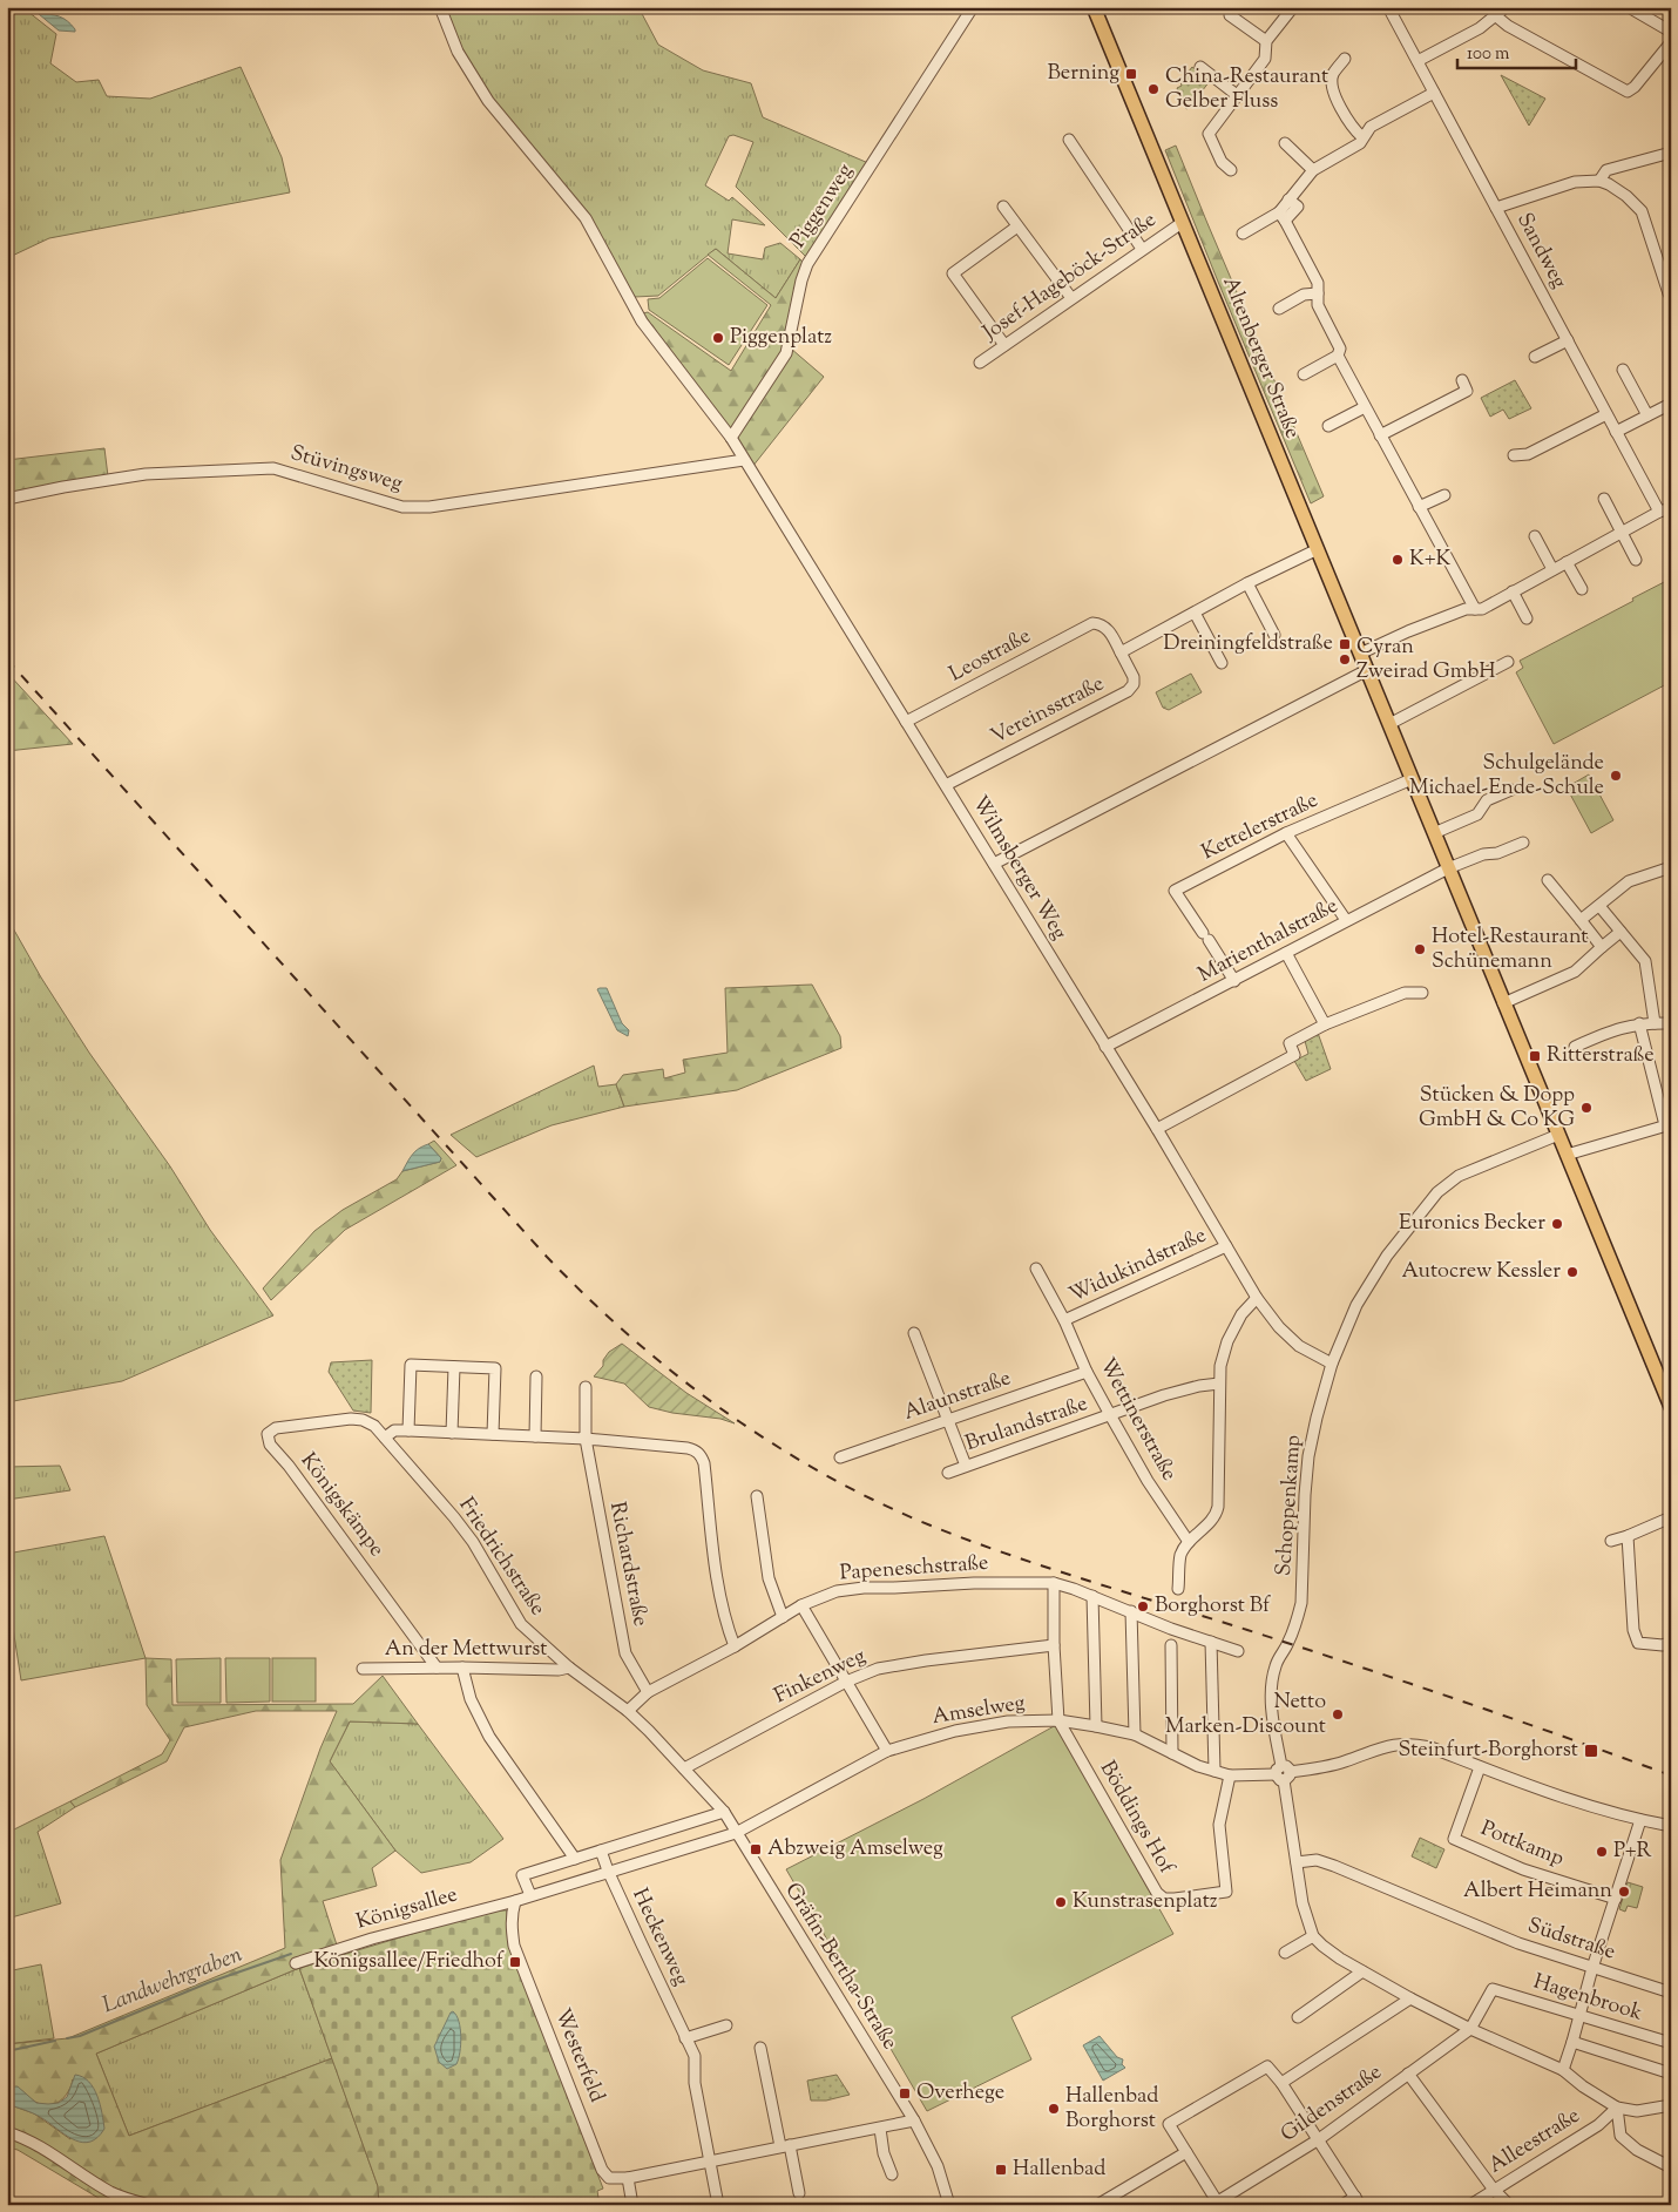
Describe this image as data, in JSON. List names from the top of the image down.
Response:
{
  "streets": {
    "main road": ["Altenberger Straße"],
    "street": [
      "Piggenweg",
      "Sandweg",
      "Josef-Hageböck-Straße",
      "Stüvingsweg",
      "Leostraße",
      "Vereinsstraße",
      "Kettelerstraße",
      "Wilmsberger Weg",
      "Marienthalstraße",
      "Widukindstraße",
      "Alaunstraße",
      "Wettinerstraße",
      "Brulandstraße",
      "Königskämpe",
      "Schoppenkamp",
      "Friedrichstraße",
      "Richardstraße",
      "Papeneschstraße",
      "An der Mettwurst",
      "Finkenweg",
      "Amselweg",
      "Böddings Hof",
      "Pottkamp",
      "Königsallee",
      "Heckenweg",
      "Südstraße",
      "Gräfin-Bertha-Straße",
      "Hagenbrook",
      "Westerfeld",
      "Gildenstraße",
      "Alleestraße"
    ]
  },
  "crossings": [
    ["Piggenweg", "Wilmsberger Weg"],
    ["Josef-Hageböck-Straße", "Altenberger Straße"],
    ["Altenberger Straße", "Kettelerstraße"],
    ["Altenberger Straße", "Marienthalstraße"],
    ["Altenberger Straße", "Schoppenkamp"],
    ["Stüvingsweg", "Wilmsberger Weg"],
    ["Leostraße", "Vereinsstraße"],
    ["Leostraße", "Wilmsberger Weg"],
    ["Vereinsstraße", "Wilmsberger Weg"],
    ["Kettelerstraße", "Marienthalstraße"],
    ["Wilmsberger Weg", "Marienthalstraße"],
    ["Wilmsberger Weg", "Widukindstraße"],
    ["Wilmsberger Weg", "Schoppenkamp"],
    ["Widukindstraße", "Wettinerstraße"],
    ["Alaunstraße", "Wettinerstraße"],
    ["Wettinerstraße", "Brulandstraße"],
    ["Königskämpe", "Friedrichstraße"],
    ["Königskämpe", "An der Mettwurst"],
    ["Schoppenkamp", "Amselweg"],
    ["Friedrichstraße", "Papeneschstraße"],
    ["Friedrichstraße", "An der Mettwurst"],
    ["Friedrichstraße", "Gräfin-Bertha-Straße"],
    ["Richardstraße", "Papeneschstraße"],
    ["Papeneschstraße", "Gräfin-Bertha-Straße"],
    ["Finkenweg", "Gräfin-Bertha-Straße"],
    ["Amselweg", "Böddings Hof"],
    ["Amselweg", "Pottkamp"],
    ["Amselweg", "Königsallee"],
    ["Amselweg", "Gräfin-Bertha-Straße"],
    ["Königsallee", "Heckenweg"],
    ["Königsallee", "Gräfin-Bertha-Straße"],
    ["Königsallee", "Westerfeld"],
    ["Hagenbrook", "Gildenstraße"]
  ],
  "water": ["Landwehrgraben"],
  "places": {
    "transit": [
      "Berning",
      "Dreiningfeldstraße",
      "Ritterstraße",
      "Steinfurt-Borghorst",
      "Abzweig Amselweg",
      "Königsallee/Friedhof",
      "Overhege",
      "Hallenbad"
    ],
    "other": [
      "China-Restaurant Gelber Fluss",
      "Piggenplatz",
      "K+K",
      "Cyran Zweirad GmbH",
      "Schulgelände Michael-Ende-Schule",
      "Hotel-Restaurant Schünemann",
      "Stücken & Dopp GmbH & Co KG",
      "Euronics Becker",
      "Autocrew Kessler",
      "Borghorst Bf",
      "Netto Marken-Discount",
      "P+R",
      "Albert Heimann",
      "Kunstrasenplatz",
      "Hallenbad Borghorst"
    ]
  },
  "scale_bar": "100 m"
}
